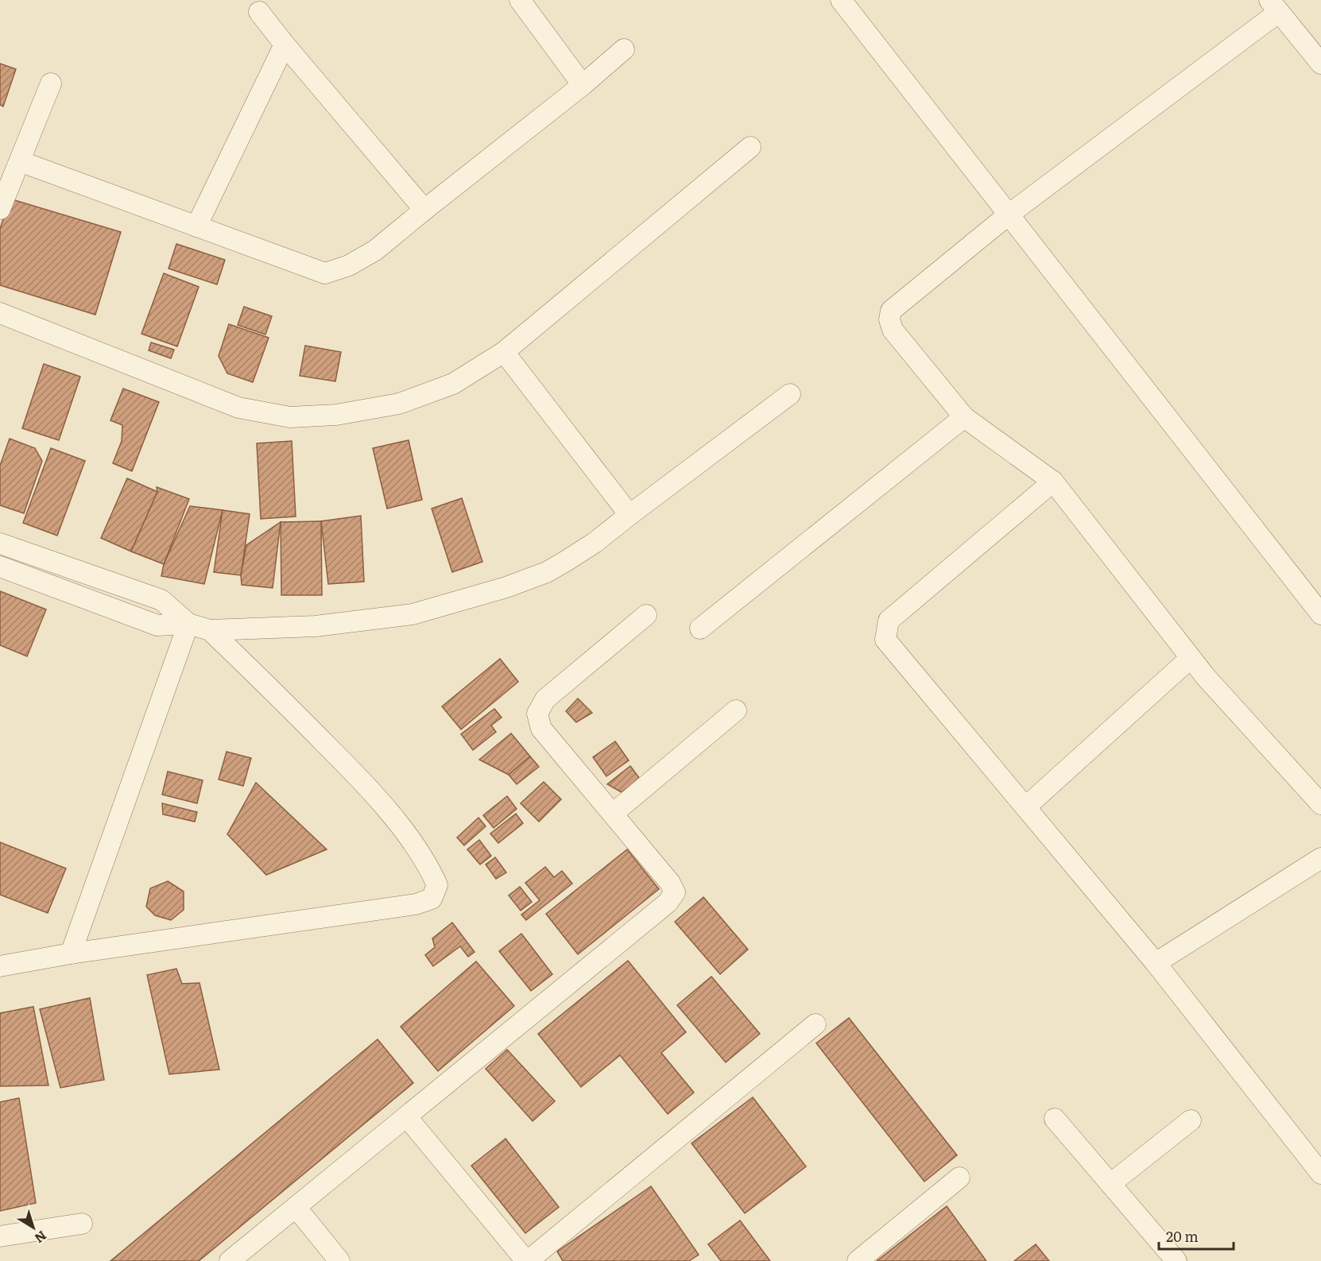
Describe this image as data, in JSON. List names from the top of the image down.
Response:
{
  "scale_bar": "20 m",
  "north": "bottom right"
}
